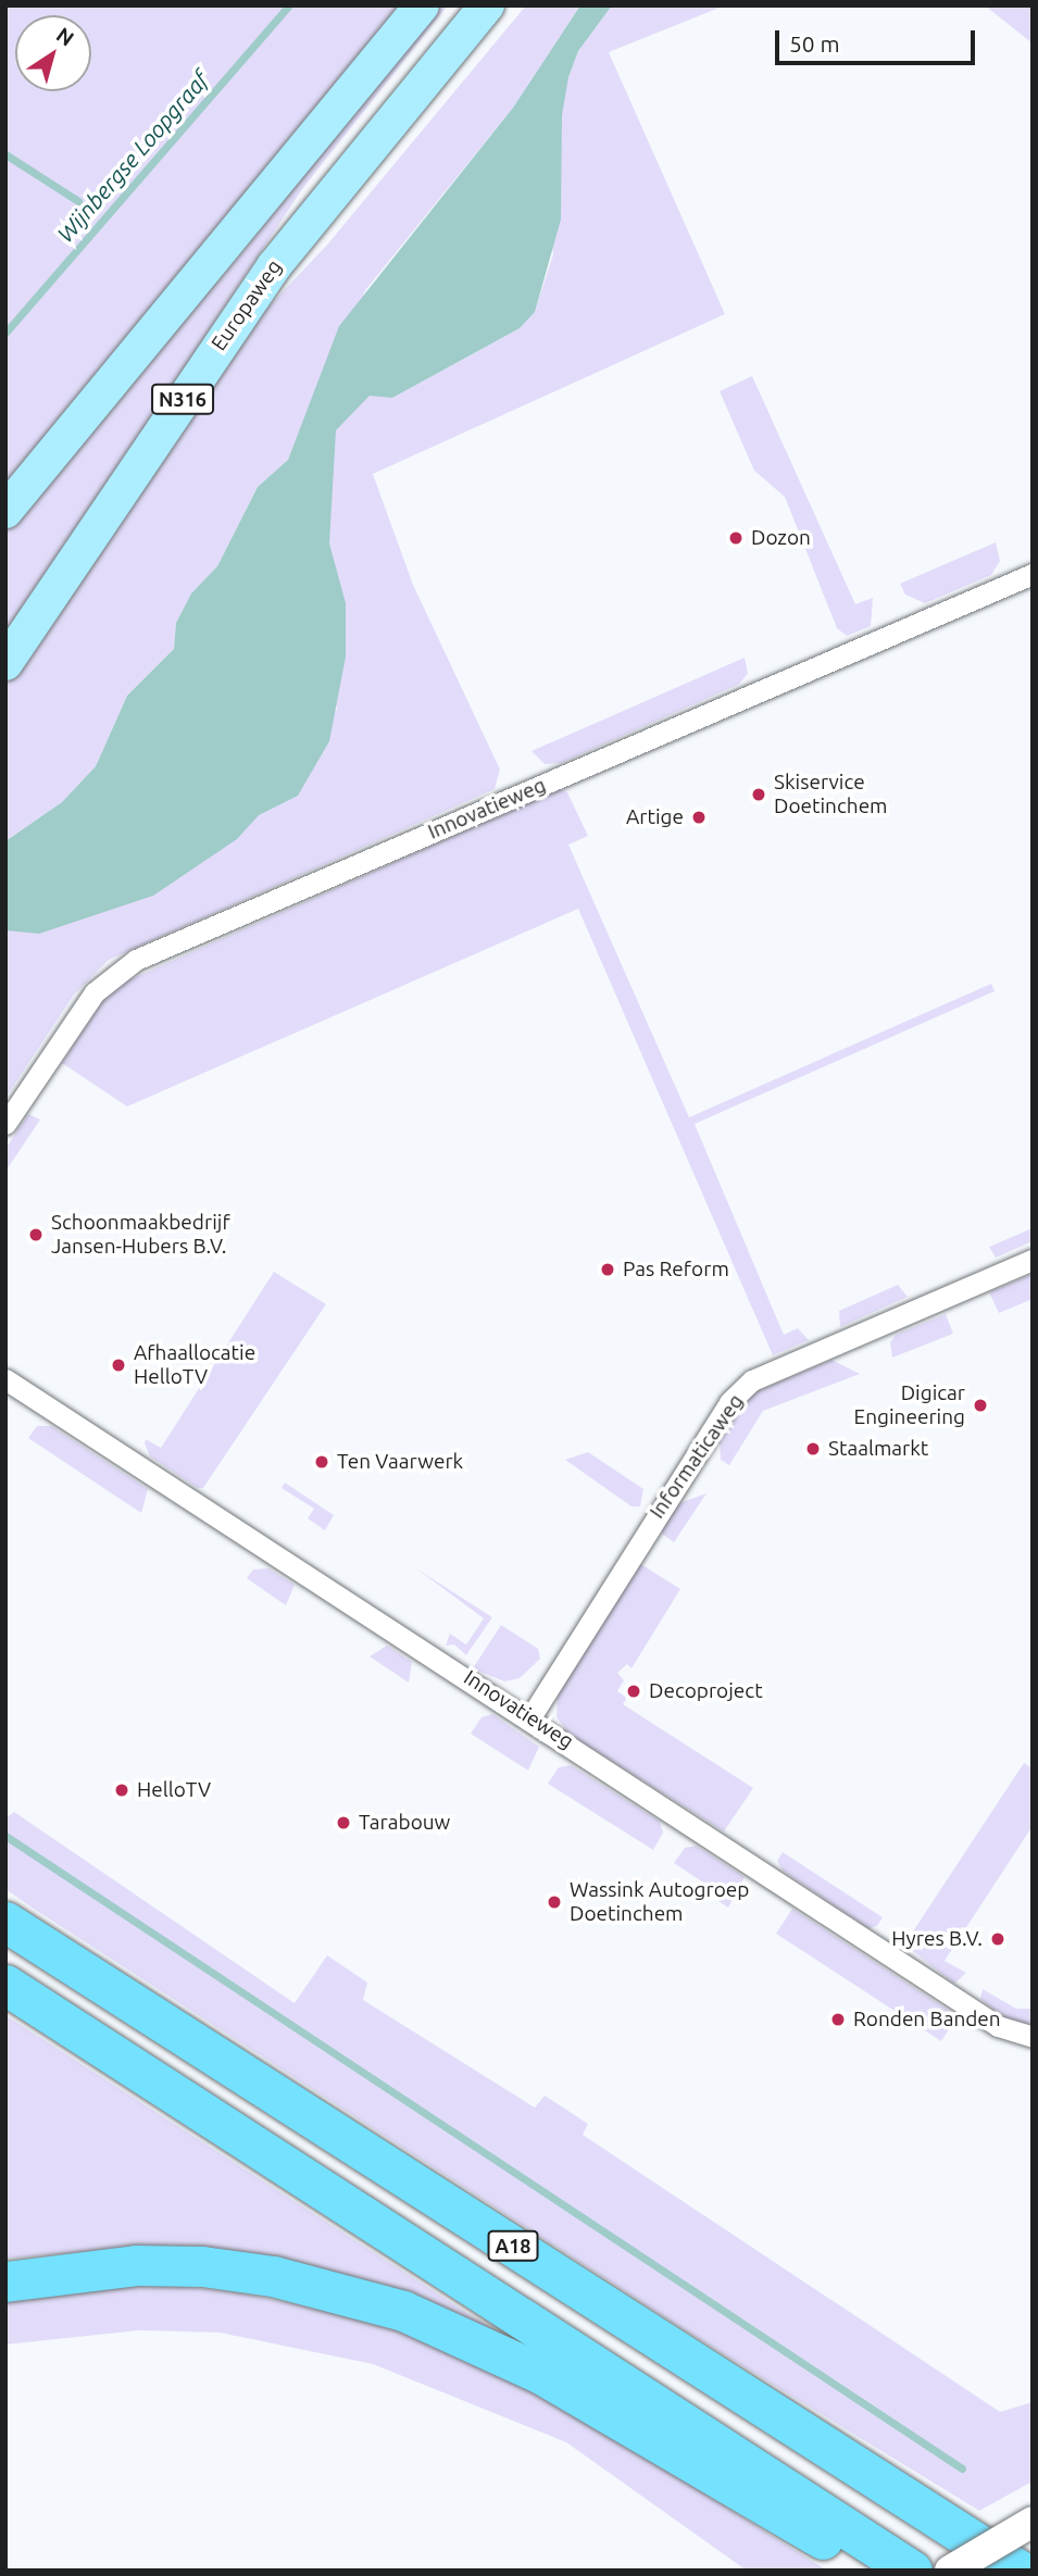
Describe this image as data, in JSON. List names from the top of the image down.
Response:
{
  "streets": {
    "highway": ["A18"],
    "main road": ["Europaweg", "N316"],
    "street": ["Innovatieweg", "Informaticaweg"]
  },
  "crossings": [
    ["Innovatieweg", "Informaticaweg"]
  ],
  "water": ["Wijnbergse Loopgraaf"],
  "places": [
    "Dozon",
    "Skiservice Doetinchem",
    "Artige",
    "Schoonmaakbedrijf Jansen-Hubers B.V.",
    "Pas Reform",
    "Afhaallocatie HelloTV",
    "Digicar Engineering",
    "Staalmarkt",
    "Ten Vaarwerk",
    "Decoproject",
    "HelloTV",
    "Tarabouw",
    "Wassink Autogroep Doetinchem",
    "Hyres B.V.",
    "Ronden Banden"
  ],
  "scale_bar": "50 m",
  "north": "top right"
}
